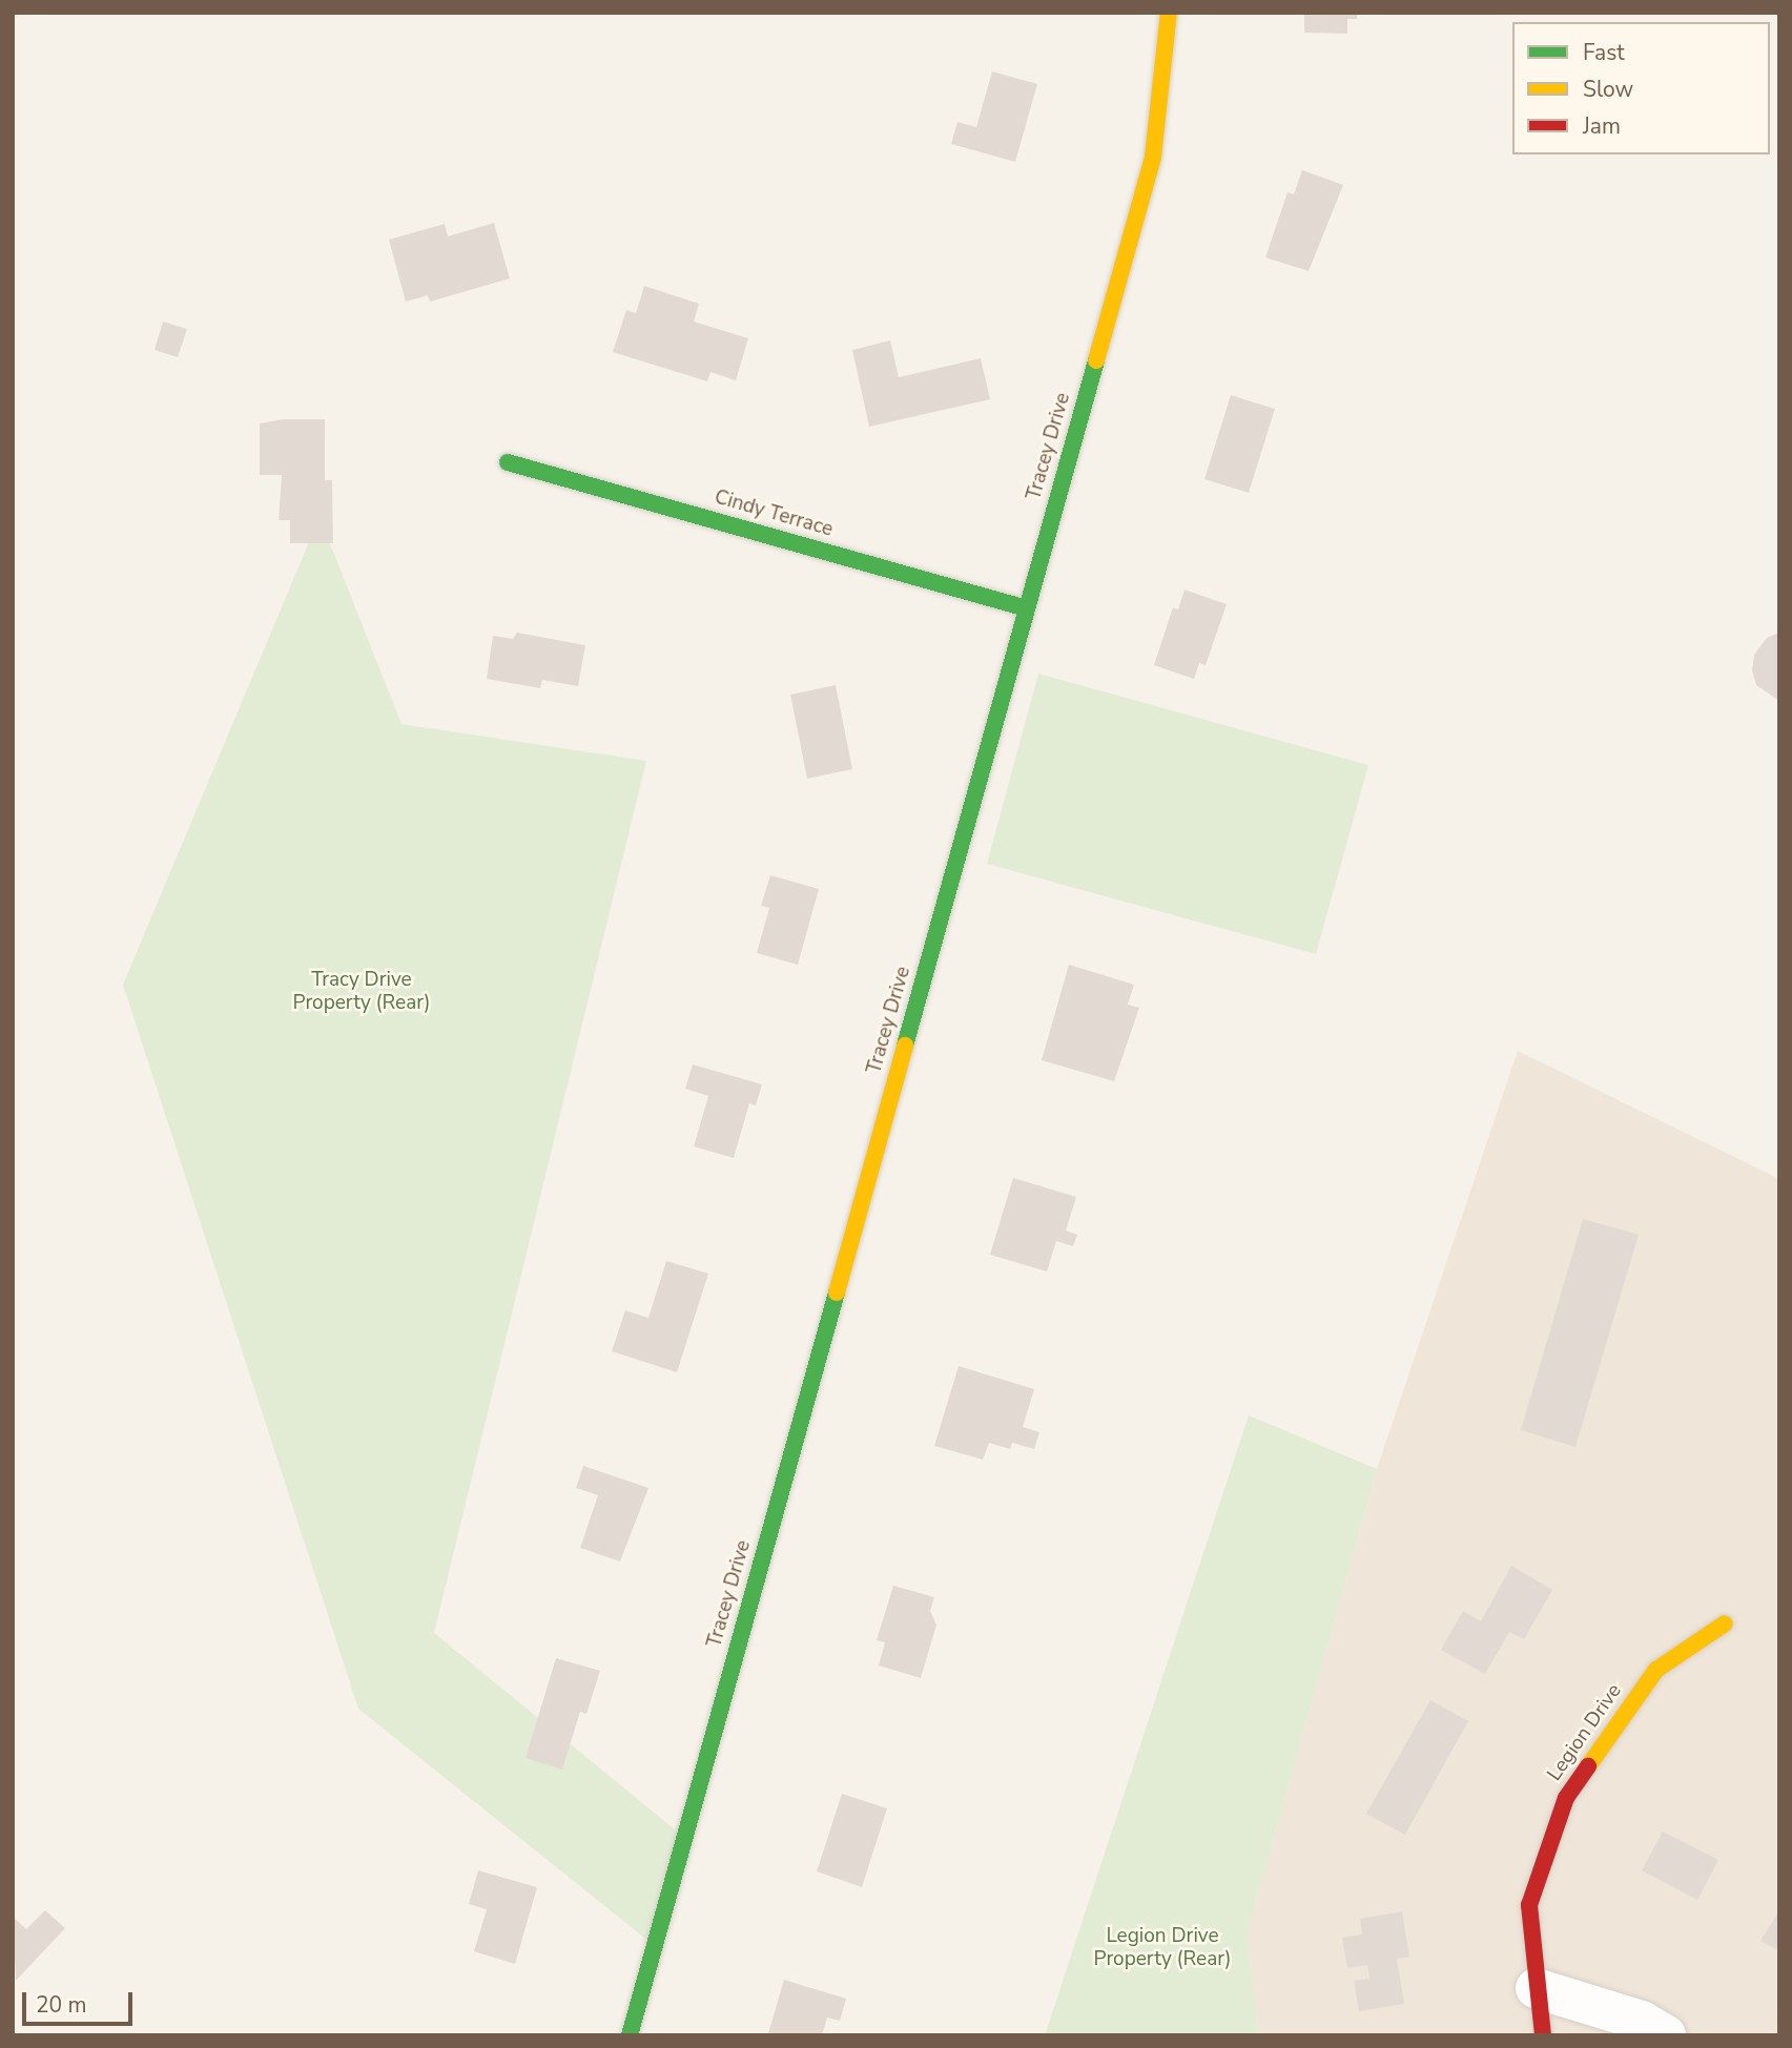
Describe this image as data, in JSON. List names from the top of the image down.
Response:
{
  "streets": {
    "street": ["Tracey Drive", "Cindy Terrace", "Legion Drive"]
  },
  "crossings": [
    ["Tracey Drive", "Cindy Terrace"]
  ],
  "parks": ["Tracy Drive Property (Rear)", "Legion Drive Property (Rear)"],
  "legend": ["Fast", "Slow", "Jam"],
  "scale_bar": "20 m"
}
